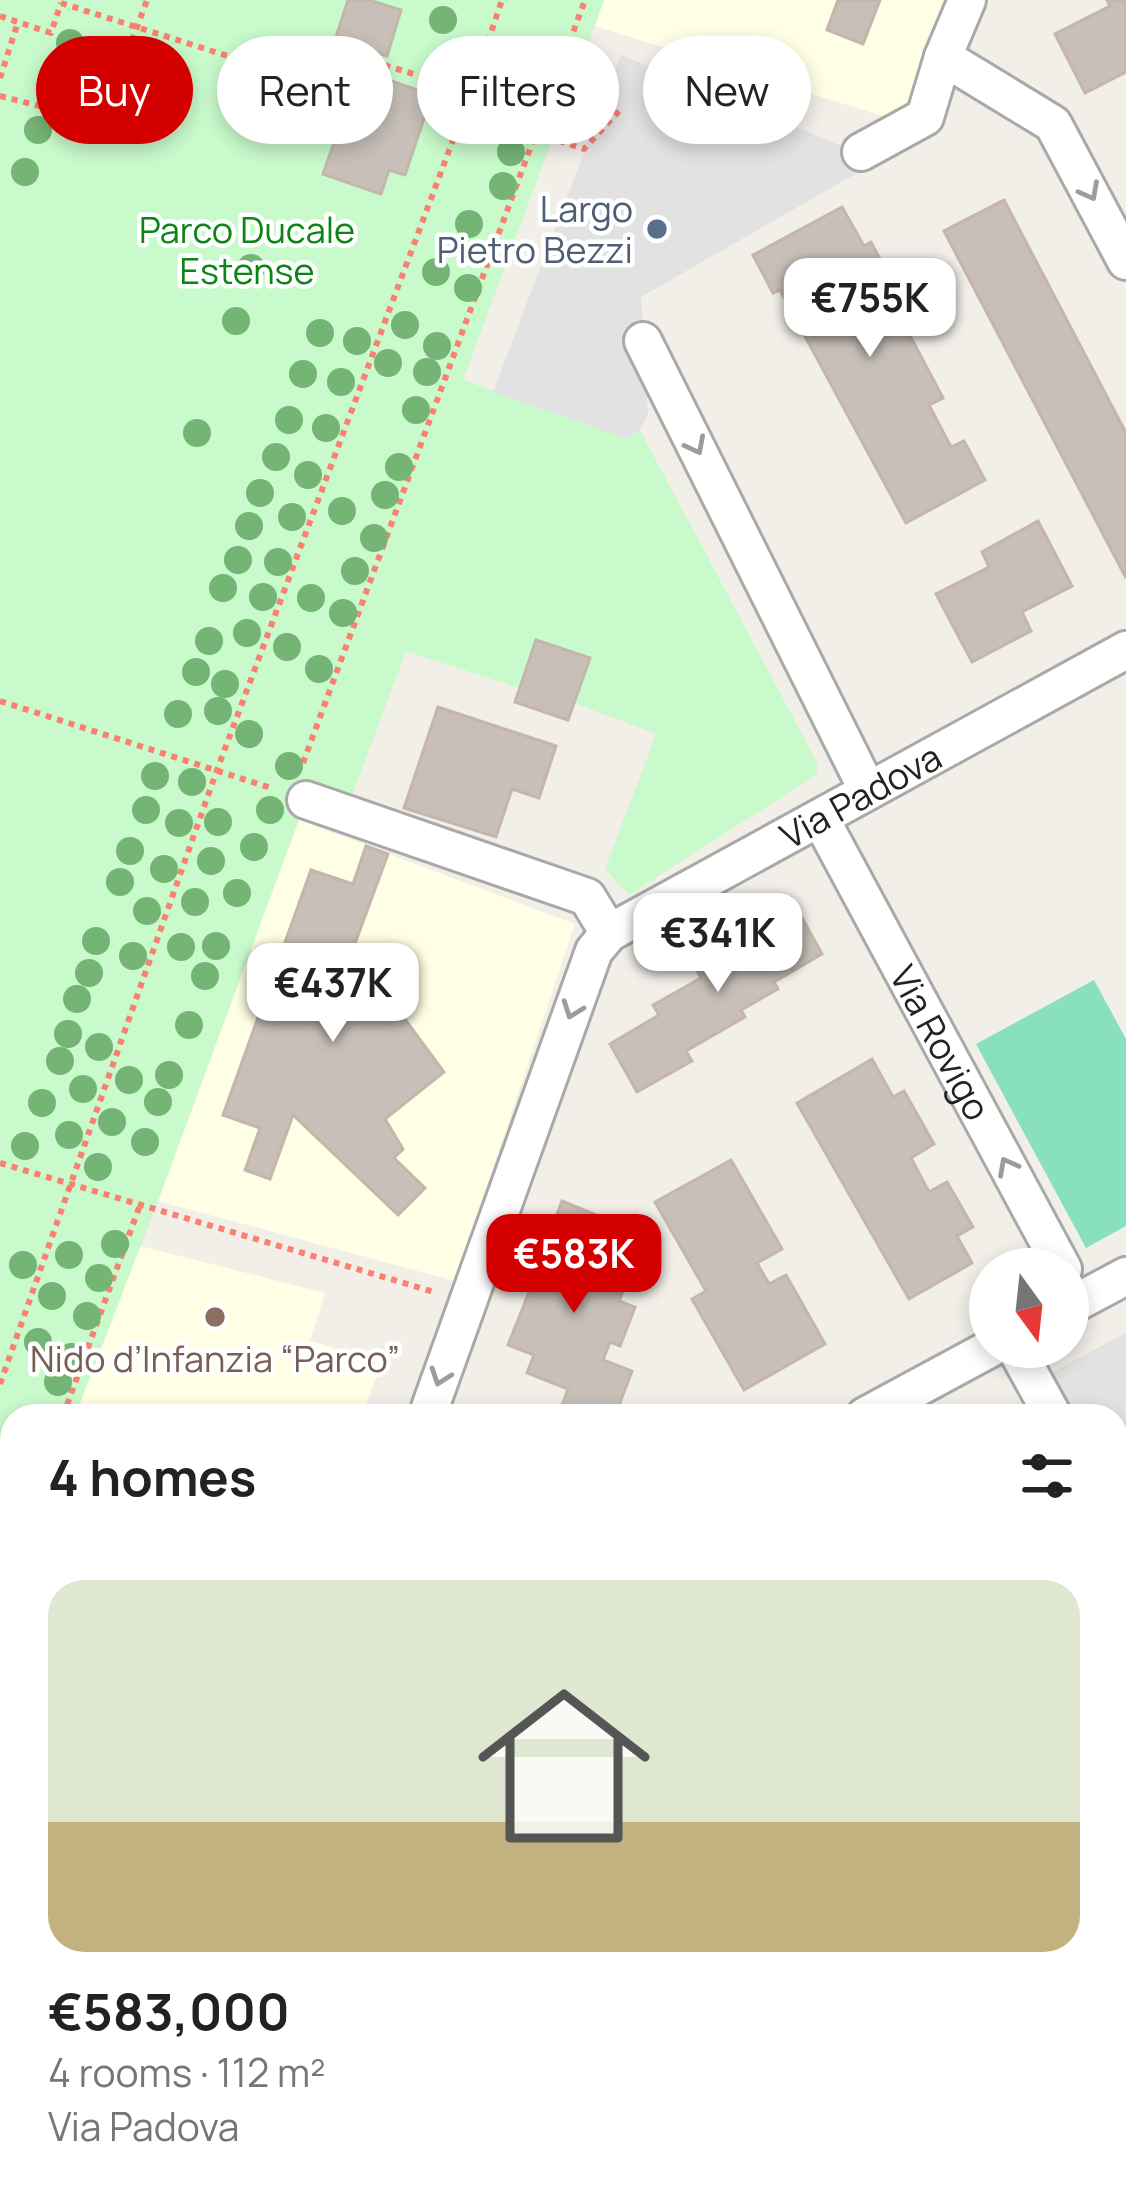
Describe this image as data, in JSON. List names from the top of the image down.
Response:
{
  "streets": {
    "street": ["Via Padova", "Via Rovigo"]
  },
  "crossings": [
    ["Via Padova", "Via Rovigo"]
  ],
  "one_way": ["Via Rovigo"],
  "parks": ["Parco Ducale Estense"],
  "places": ["Largo Pietro Bezzi", "Nido d’Infanzia “Parco”"],
  "north": "bottom",
  "page": {
    "chip": [
      "Buy",
      "Rent",
      "Filters",
      "New"
    ],
    "price": [
      "€755K",
      "€341K",
      "€437K",
      "€583K"
    ],
    "heading": "4 homes",
    "list": [
      {
        "name": "€583,000",
        "note": "4 rooms · 112 m² · Via Padova"
      }
    ]
  }
}
